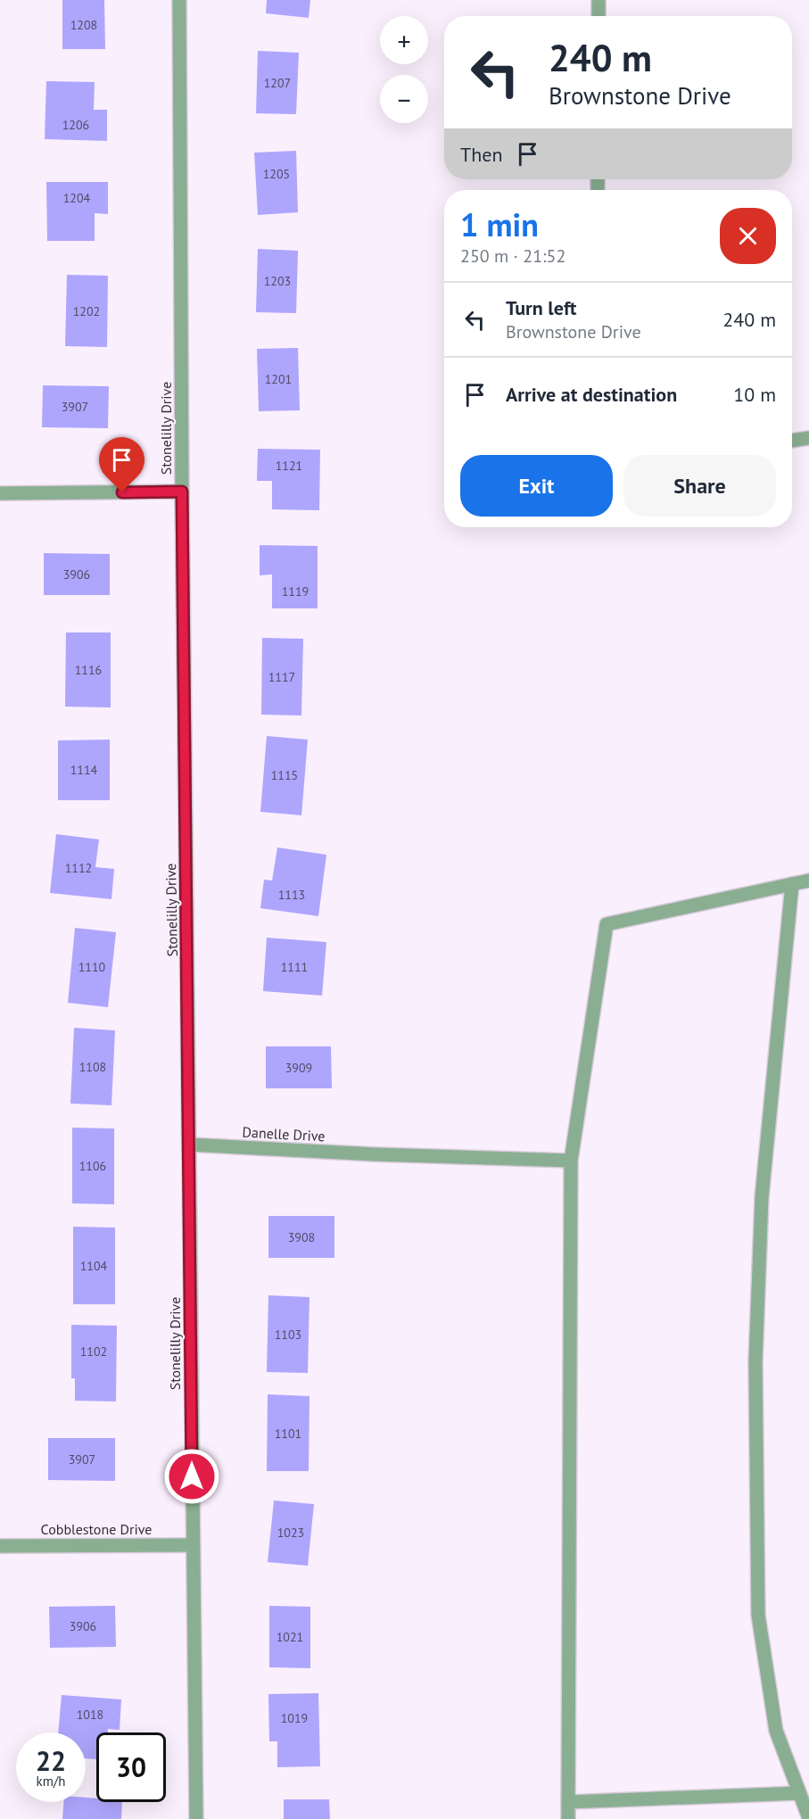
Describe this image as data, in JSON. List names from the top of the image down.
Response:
{
  "streets": {
    "street": ["Stonelilly Drive", "Danelle Drive", "Cobblestone Drive"]
  },
  "crossings": [
    ["Stonelilly Drive", "Danelle Drive"],
    ["Stonelilly Drive", "Cobblestone Drive"]
  ],
  "house_numbers": [
    "1208",
    "1207",
    "1206",
    "1205",
    "1204",
    "1203",
    "1202",
    "1201",
    "3907",
    "1121",
    "3906",
    "1119",
    "1116",
    "1117",
    "1114",
    "1115",
    "1112",
    "1113",
    "1110",
    "1111",
    "1108",
    "3909",
    "1106",
    "3908",
    "1104",
    "1103",
    "1102",
    "1101",
    "3907",
    "1023",
    "3906",
    "1021",
    "1018",
    "1019"
  ],
  "page": {
    "map_buttons": ["+", "−"],
    "turn": ["240 m", "Brownstone Drive"],
    "then": "Then",
    "heading": ["1 min", "250 m · 21:52"],
    "list": [
      {
        "name": "Turn left",
        "note": "Brownstone Drive",
        "value": "240 m"
      },
      {
        "name": "Arrive at destination",
        "value": "10 m"
      }
    ],
    "buttons": ["Exit", "Share"],
    "speed": "22 km/h",
    "limit": "30"
  }
}
